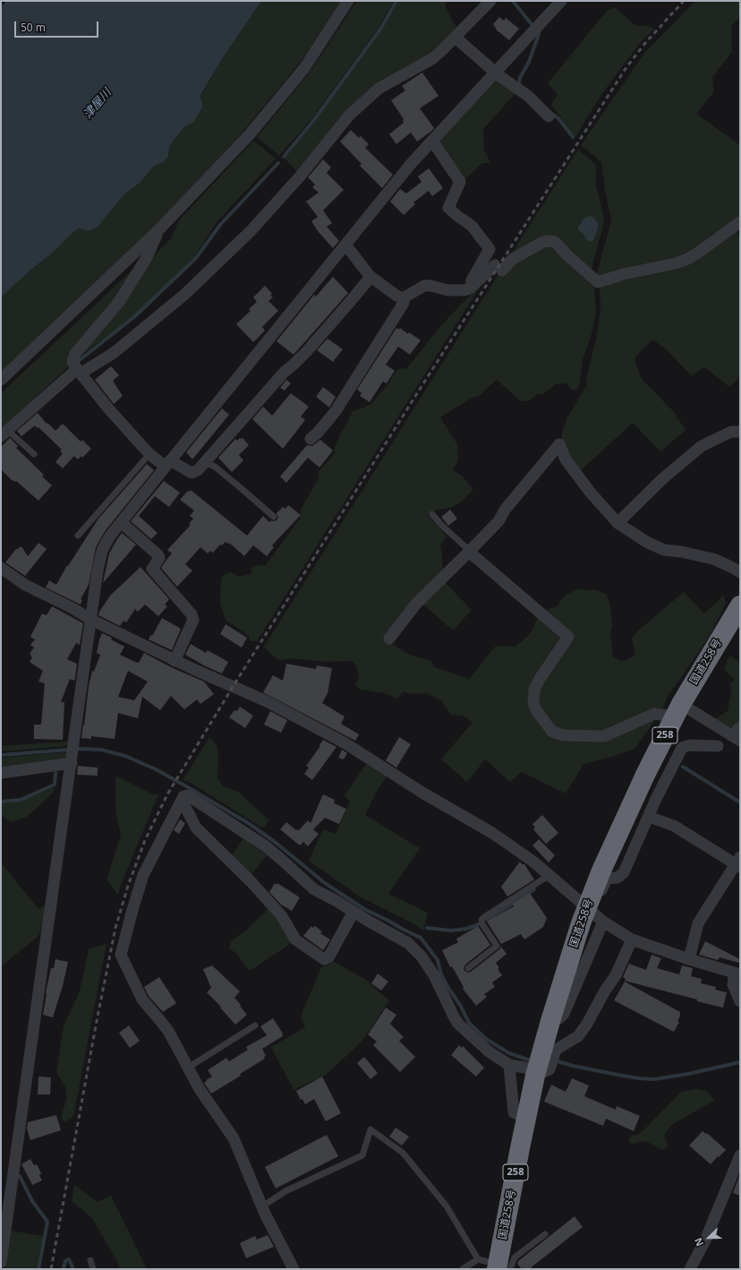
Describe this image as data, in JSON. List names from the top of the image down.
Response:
{
  "streets": {
    "highway": ["国道258号", "258"]
  },
  "water": ["津屋川"],
  "scale_bar": "50 m",
  "north": "bottom left"
}
